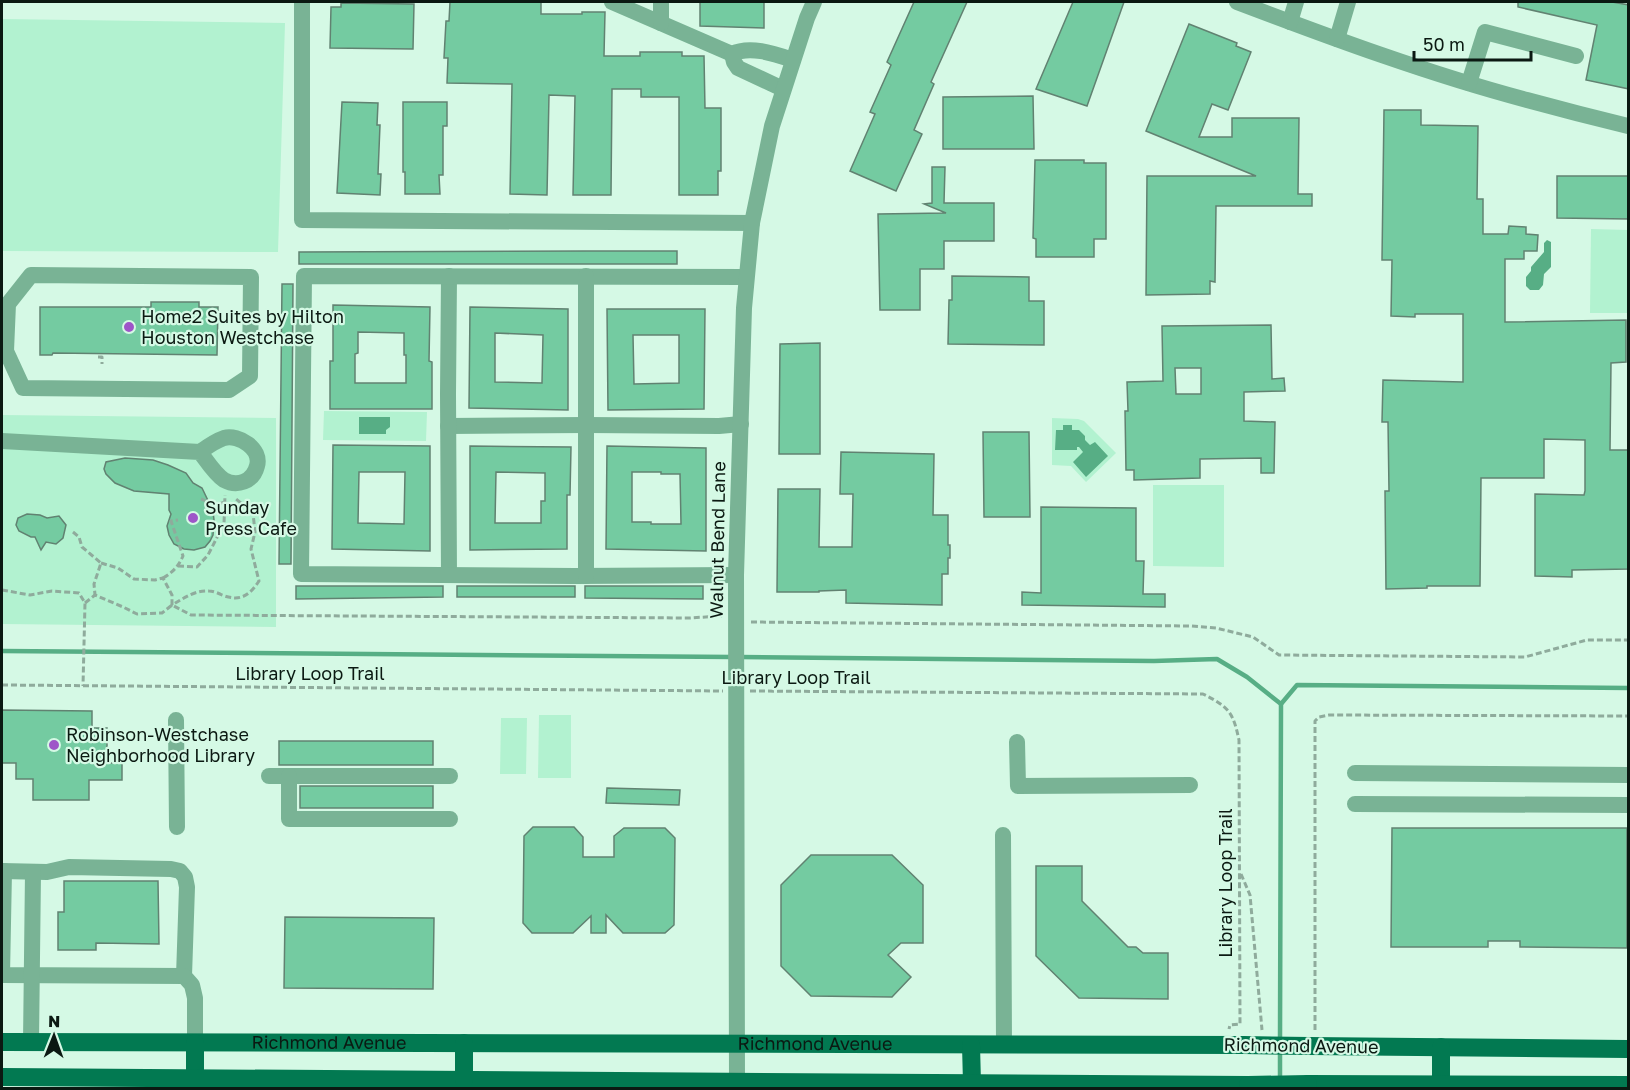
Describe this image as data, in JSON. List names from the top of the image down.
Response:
{
  "streets": {
    "main road": ["Richmond Avenue"],
    "street": ["Walnut Bend Lane"],
    "path": ["Library Loop Trail"]
  },
  "crossings": [
    ["Walnut Bend Lane", "Library Loop Trail"],
    ["Walnut Bend Lane", "Richmond Avenue"],
    ["Library Loop Trail", "Richmond Avenue"]
  ],
  "places": ["Home2 Suites by Hilton Houston Westchase", "Sunday Press Cafe", "Robinson-Westchase Neighborhood Library"],
  "scale_bar": "50 m",
  "north": "top"
}
